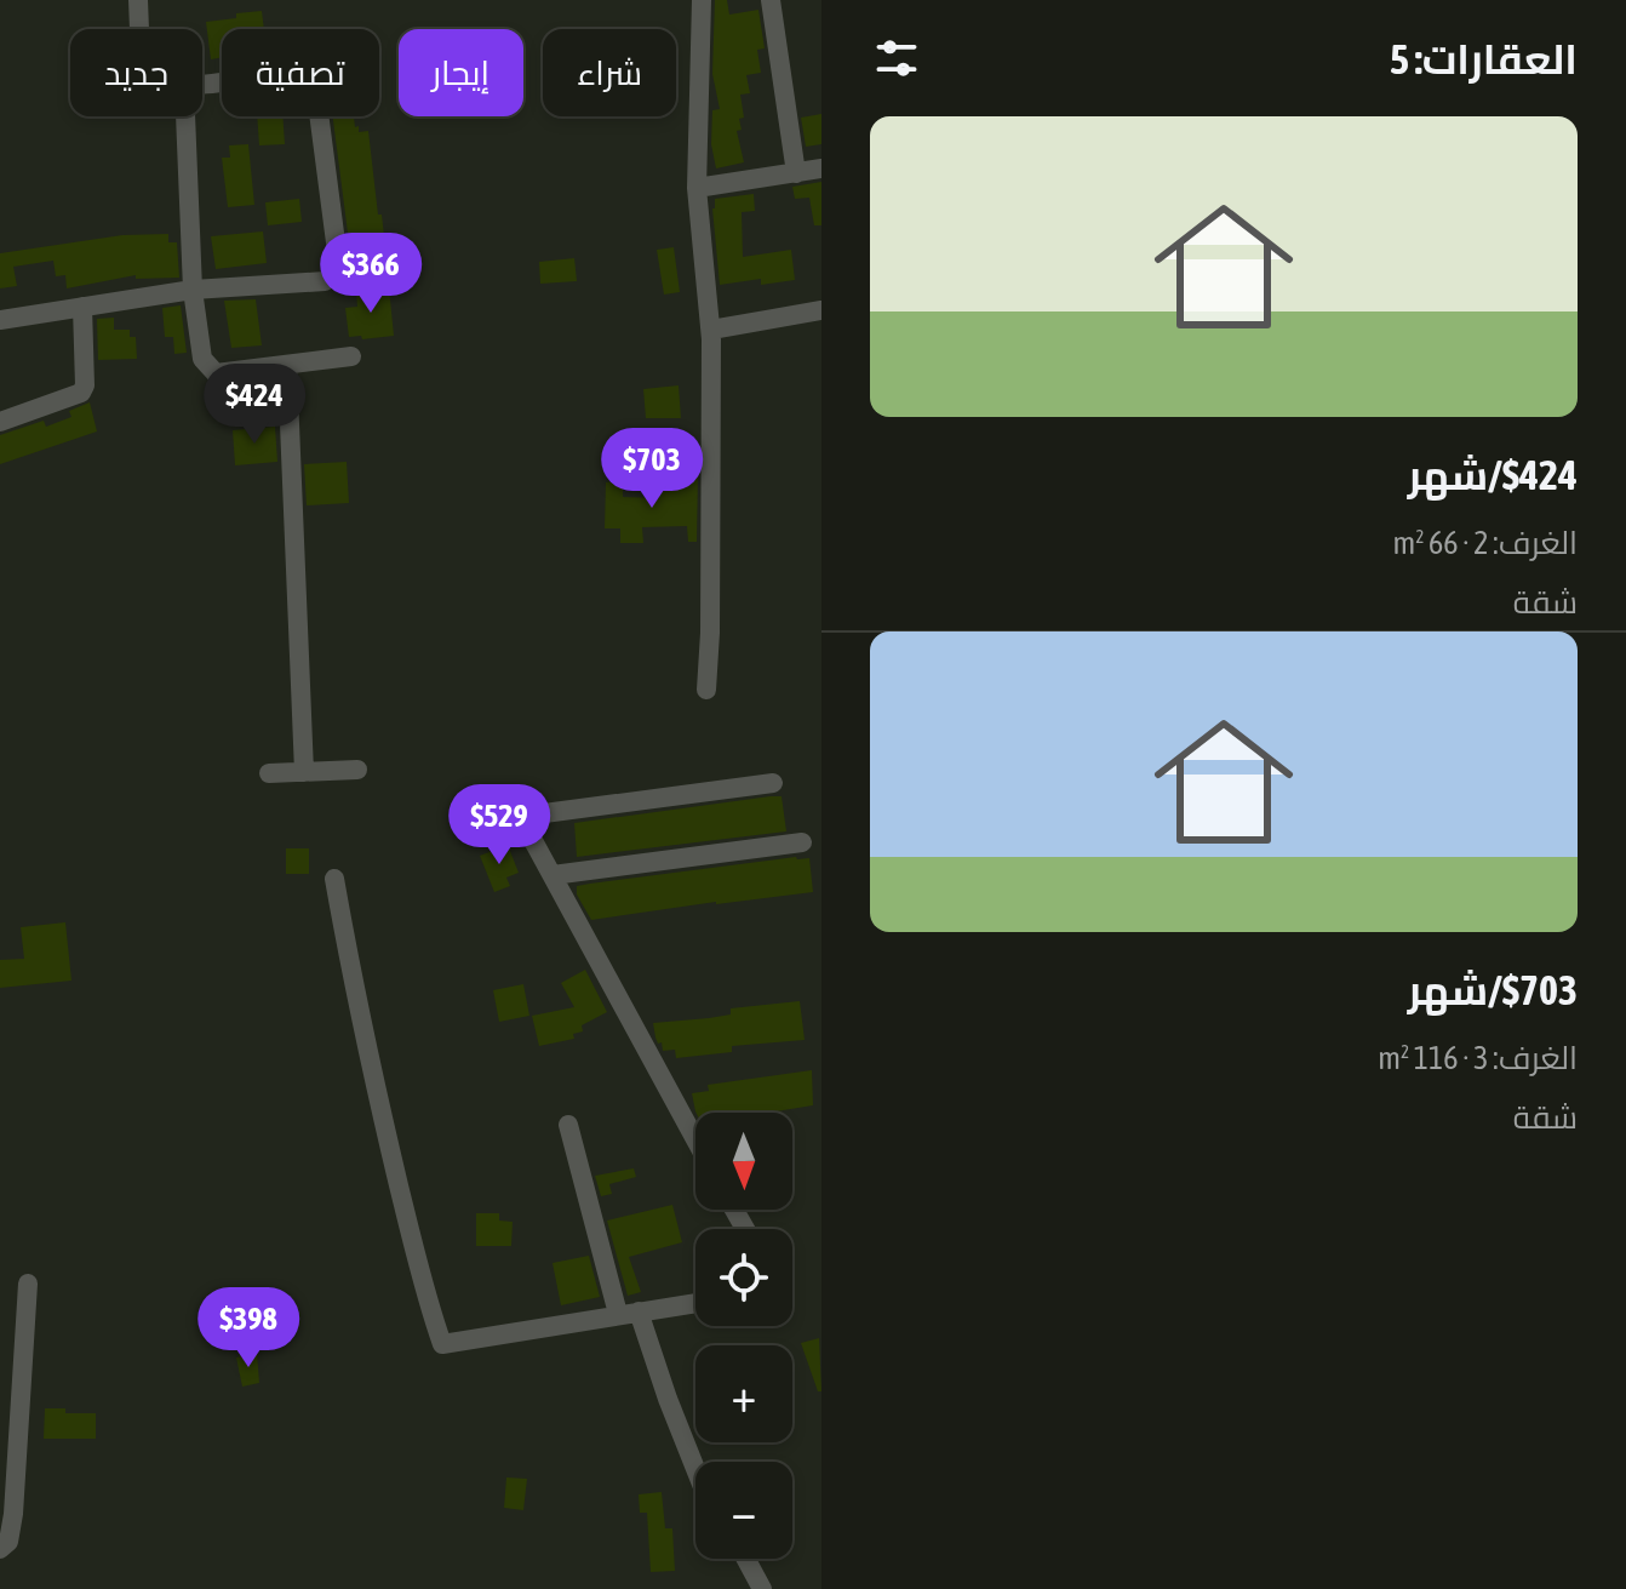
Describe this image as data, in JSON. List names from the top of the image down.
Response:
{
  "north": "bottom",
  "page": {
    "heading": "العقارات: 5",
    "chip": [
      "شراء",
      "إيجار",
      "تصفية",
      "جديد"
    ],
    "list": [
      {
        "name": "$424/شهر",
        "note": "الغرف: 2 · 66 m² · شقة"
      },
      {
        "name": "$703/شهر",
        "note": "الغرف: 3 · 116 m² · شقة"
      }
    ],
    "price": [
      "$366",
      "$424",
      "$703",
      "$529",
      "$398"
    ],
    "map_buttons": ["+", "−"]
  }
}
